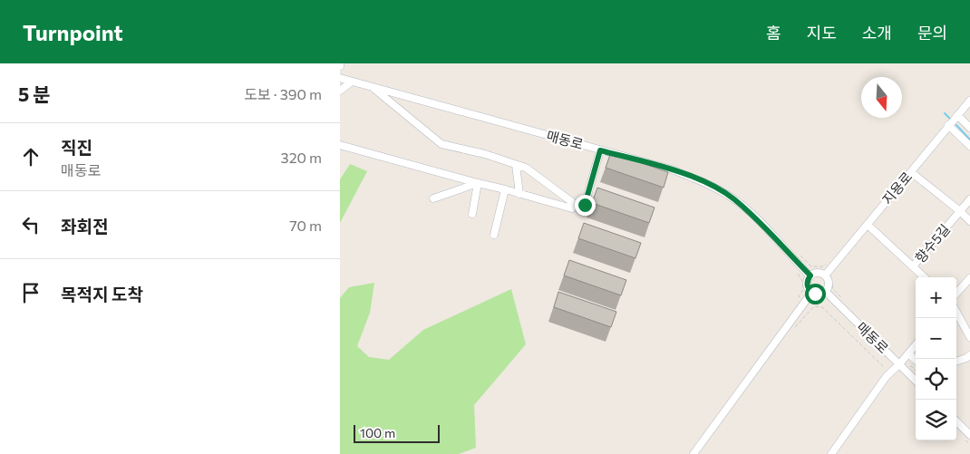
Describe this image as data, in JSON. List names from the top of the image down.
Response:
{
  "streets": {
    "street": ["매동로", "지용로", "향수5길"]
  },
  "crossings": [
    ["매동로", "지용로"]
  ],
  "scale_bar": "100 m",
  "north": "bottom",
  "page": {
    "header": "Turnpoint",
    "nav": [
      "홈",
      "지도",
      "소개",
      "문의"
    ],
    "heading": ["5 분", "도보 · 390 m"],
    "list": [
      ["직진", "매동로", "320 m"],
      ["좌회전", "70 m"],
      "목적지 도착"
    ],
    "map_buttons": ["+", "−"],
    "scale": "100 m"
  }
}
